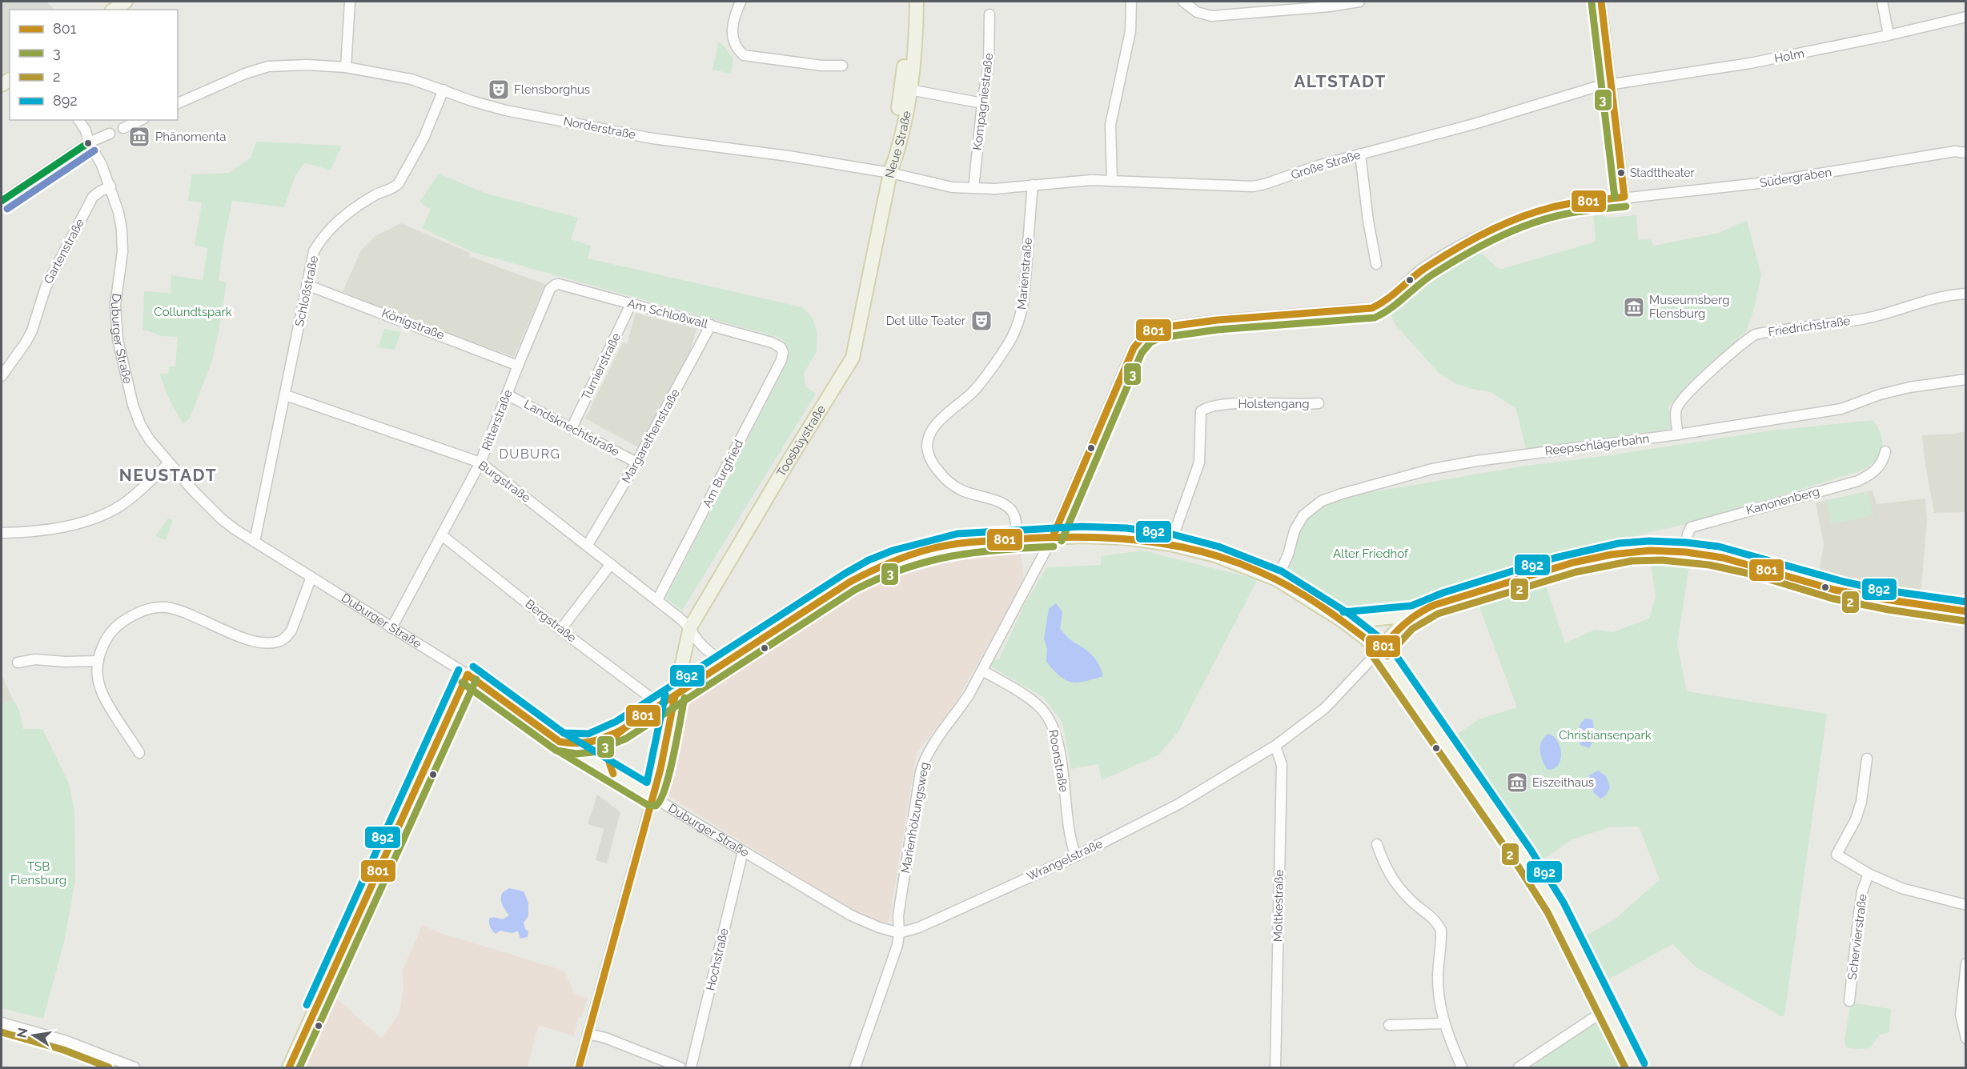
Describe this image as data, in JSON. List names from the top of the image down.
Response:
{
  "streets": {
    "main road": ["Neue Straße", "Duburger Straße", "Toosbüystraße"],
    "street": [
      "Holm",
      "Kompagniestraße",
      "Norderstraße",
      "Große Straße",
      "Südergraben",
      "Gartenstraße",
      "Marienstraße",
      "Schloßstraße",
      "Am Schloßwall",
      "Königstraße",
      "Friedrichstraße",
      "Turnierstraße",
      "Holstengang",
      "Ritterstraße",
      "Landsknechtstraße",
      "Margarethenstraße",
      "Reepschlägerbahn",
      "Am Burgfried",
      "Burgstraße",
      "Kanonenberg",
      "Bergstraße",
      "Roonstraße",
      "Marienhölzungsweg",
      "Wrangelstraße",
      "Moltkestraße",
      "Schervierstraße",
      "Hochstraße"
    ]
  },
  "crossings": [
    ["Holm", "Große Straße"],
    ["Kompagniestraße", "Norderstraße"],
    ["Norderstraße", "Neue Straße"],
    ["Norderstraße", "Große Straße"],
    ["Norderstraße", "Marienstraße"],
    ["Norderstraße", "Schloßstraße"],
    ["Norderstraße", "Toosbüystraße"],
    ["Neue Straße", "Toosbüystraße"],
    ["Große Straße", "Marienstraße"],
    ["Südergraben", "Marienhölzungsweg"],
    ["Gartenstraße", "Duburger Straße"],
    ["Schloßstraße", "Königstraße"],
    ["Schloßstraße", "Duburger Straße"],
    ["Schloßstraße", "Burgstraße"],
    ["Am Schloßwall", "Turnierstraße"],
    ["Am Schloßwall", "Ritterstraße"],
    ["Am Schloßwall", "Margarethenstraße"],
    ["Am Schloßwall", "Am Burgfried"],
    ["Königstraße", "Ritterstraße"],
    ["Friedrichstraße", "Reepschlägerbahn"],
    ["Duburger Straße", "Ritterstraße"],
    ["Duburger Straße", "Toosbüystraße"],
    ["Duburger Straße", "Marienhölzungsweg"],
    ["Duburger Straße", "Wrangelstraße"],
    ["Duburger Straße", "Hochstraße"],
    ["Turnierstraße", "Landsknechtstraße"],
    ["Ritterstraße", "Landsknechtstraße"],
    ["Ritterstraße", "Burgstraße"],
    ["Ritterstraße", "Bergstraße"],
    ["Landsknechtstraße", "Margarethenstraße"],
    ["Margarethenstraße", "Burgstraße"],
    ["Toosbüystraße", "Burgstraße"],
    ["Am Burgfried", "Burgstraße"],
    ["Roonstraße", "Marienhölzungsweg"],
    ["Roonstraße", "Wrangelstraße"],
    ["Marienhölzungsweg", "Wrangelstraße"],
    ["Wrangelstraße", "Moltkestraße"]
  ],
  "districts": ["ALTSTADT", "DUBURG", "NEUSTADT"],
  "parks": [
    "Collundtspark",
    "Alter Friedhof",
    "Christiansenpark",
    "TSB Flensburg"
  ],
  "places": {
    "theatre": ["Flensborghus", "Det lille Teater"],
    "museum": ["Phänomenta", "Museumsberg Flensburg", "Eiszeithaus"],
    "other": ["Stadttheater"]
  },
  "lines": [
    "transit line 801",
    "transit line 3",
    "transit line 892",
    "transit line 2"
  ],
  "legend": [
    "801",
    "3",
    "2",
    "892"
  ],
  "north": "left"
}
